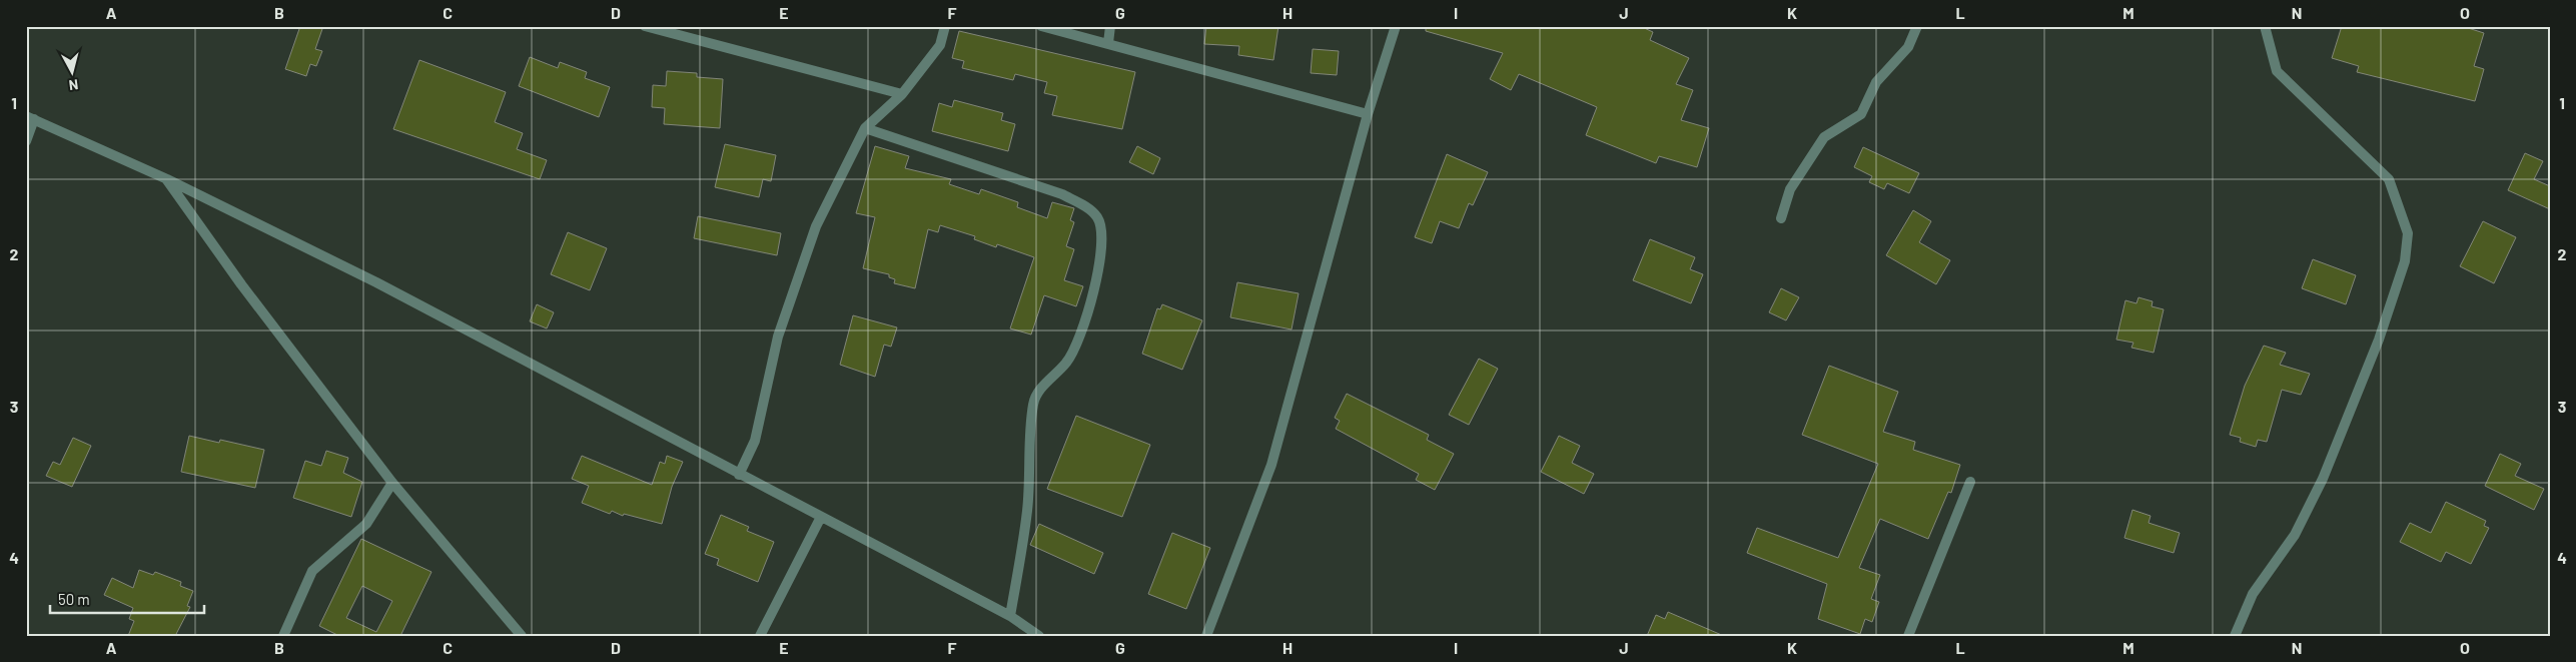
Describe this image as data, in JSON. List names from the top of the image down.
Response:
{
  "scale_bar": "50 m",
  "north": "bottom",
  "grid": {
    "columns": [
      "A",
      "B",
      "C",
      "D",
      "E",
      "F",
      "G",
      "H",
      "I",
      "J",
      "K",
      "L",
      "M",
      "N",
      "O"
    ],
    "rows": [
      "1",
      "2",
      "3",
      "4"
    ]
  }
}
